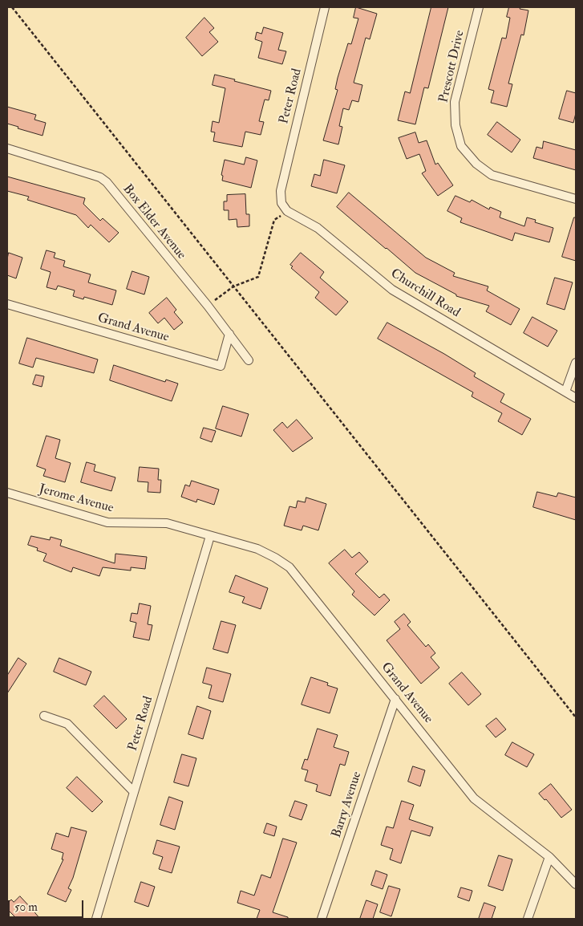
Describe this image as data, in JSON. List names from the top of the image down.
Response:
{
  "streets": {
    "street": [
      "Prescott Drive",
      "Peter Road",
      "Box Elder Avenue",
      "Churchill Road",
      "Grand Avenue",
      "Jerome Avenue",
      "Barry Avenue"
    ]
  },
  "crossings": [
    ["Peter Road", "Churchill Road"],
    ["Peter Road", "Grand Avenue"],
    ["Peter Road", "Jerome Avenue"],
    ["Box Elder Avenue", "Grand Avenue"],
    ["Grand Avenue", "Jerome Avenue"],
    ["Grand Avenue", "Barry Avenue"]
  ],
  "scale_bar": "50 m"
}
